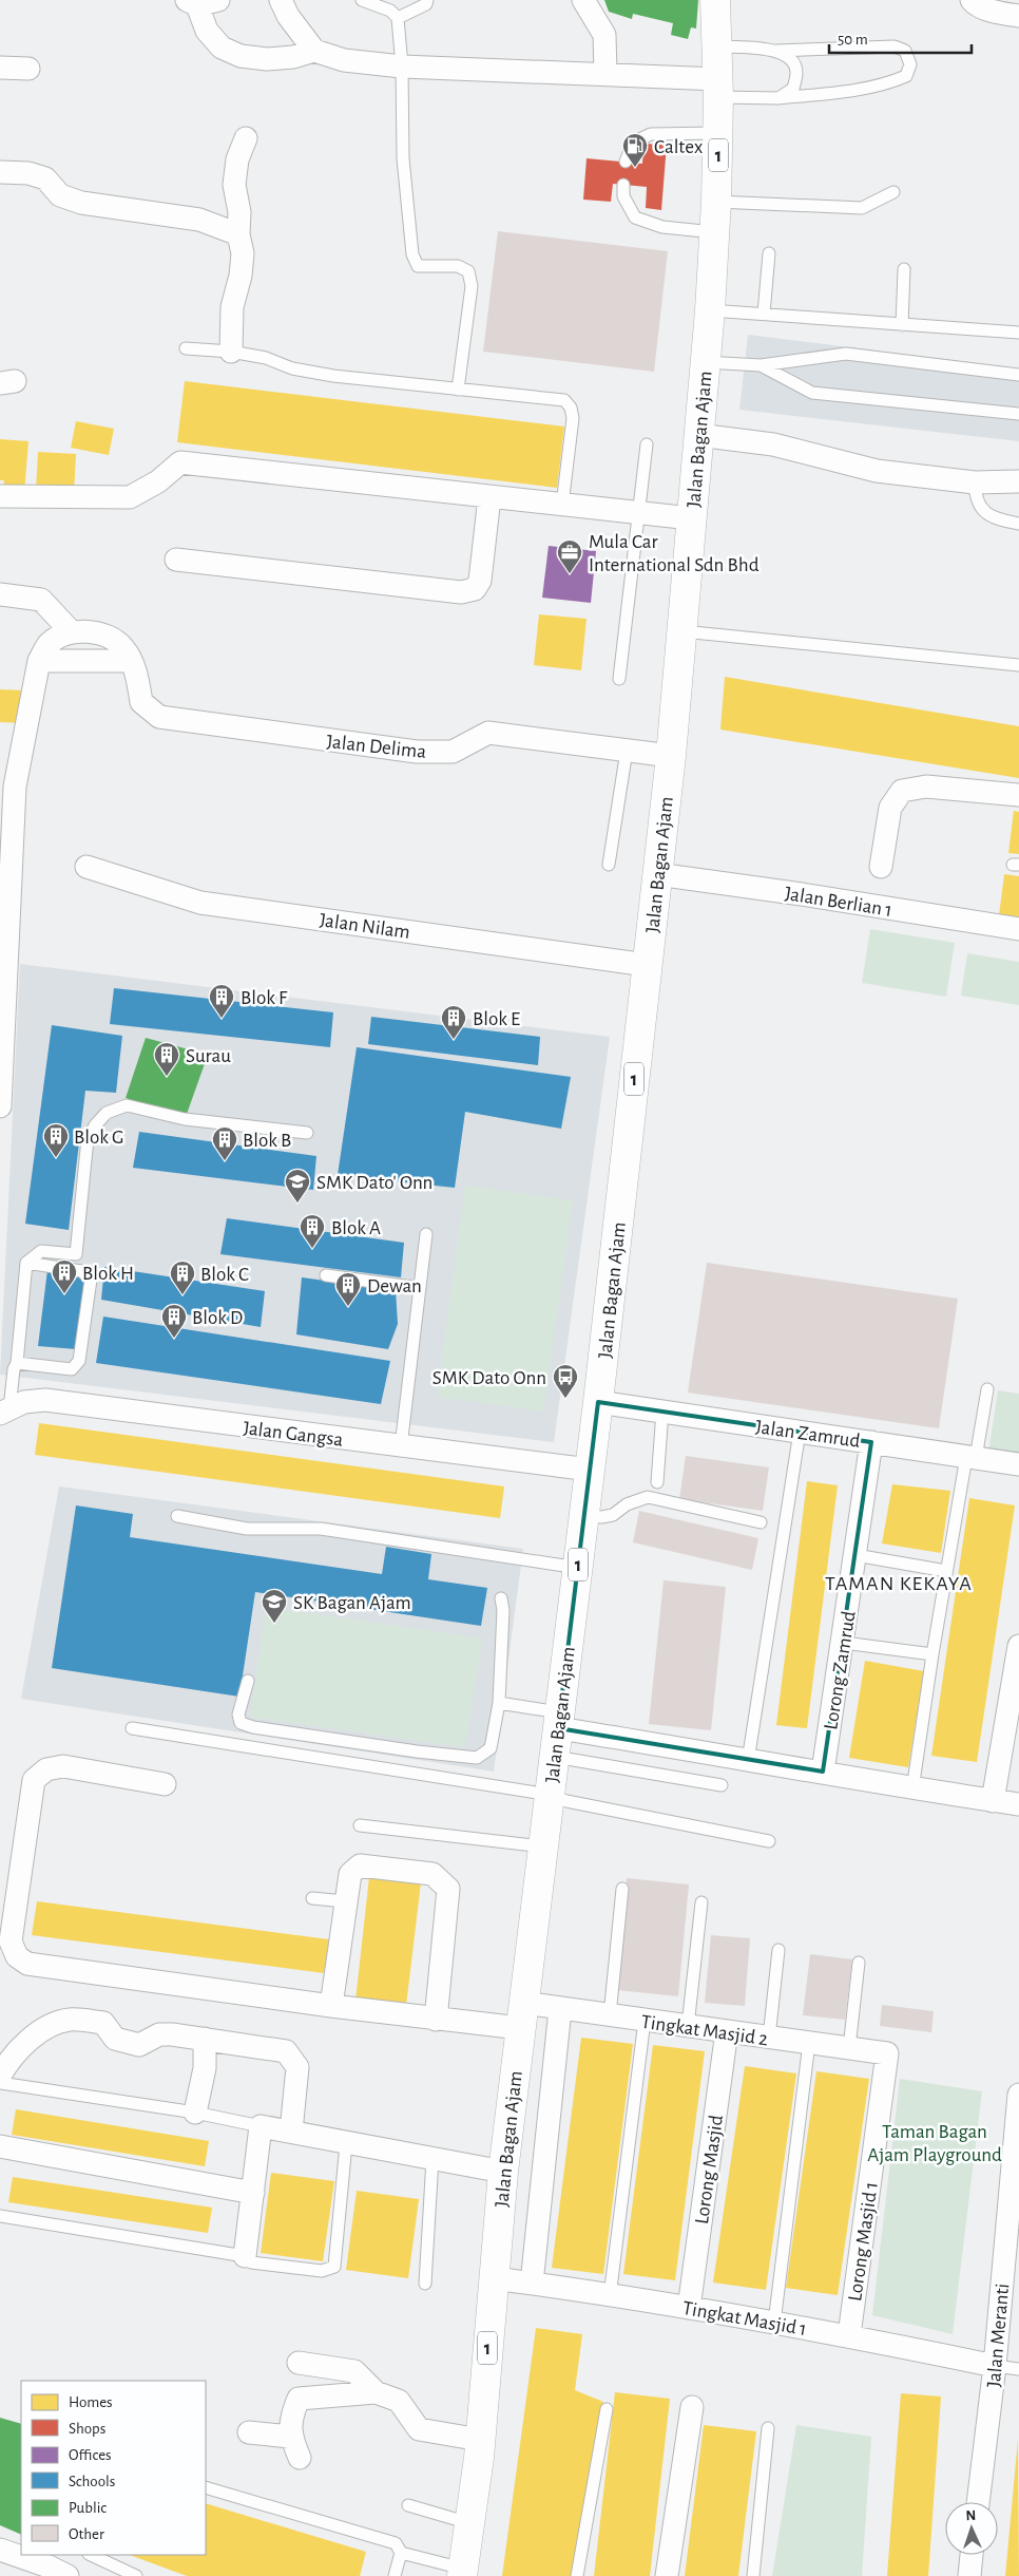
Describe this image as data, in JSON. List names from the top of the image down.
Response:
{
  "streets": {
    "main road": ["1", "Jalan Bagan Ajam"],
    "street": [
      "Jalan Delima",
      "Jalan Berlian 1",
      "Jalan Nilam",
      "Jalan Gangsa",
      "Jalan Zamrud",
      "Lorong Zamrud",
      "Tingkat Masjid 2",
      "Lorong Masjid",
      "Lorong Masjid 1",
      "Tingkat Masjid 1",
      "Jalan Meranti"
    ]
  },
  "crossings": [
    ["Jalan Bagan Ajam", "Jalan Delima"],
    ["Jalan Bagan Ajam", "Jalan Berlian 1"],
    ["Jalan Bagan Ajam", "Jalan Nilam"],
    ["Jalan Bagan Ajam", "Jalan Gangsa"],
    ["Jalan Bagan Ajam", "Jalan Zamrud"],
    ["Jalan Bagan Ajam", "Tingkat Masjid 2"],
    ["Jalan Bagan Ajam", "Tingkat Masjid 1"],
    ["Jalan Zamrud", "Lorong Zamrud"],
    ["Tingkat Masjid 2", "Lorong Masjid"],
    ["Tingkat Masjid 2", "Lorong Masjid 1"],
    ["Lorong Masjid", "Tingkat Masjid 1"],
    ["Lorong Masjid 1", "Tingkat Masjid 1"],
    ["Tingkat Masjid 1", "Jalan Meranti"]
  ],
  "districts": ["TAMAN KEKAYA"],
  "parks": ["Taman Bagan Ajam Playground"],
  "places": {
    "fuel station": ["Caltex"],
    "office": ["Mula Car International Sdn Bhd"],
    "building": [
      "Blok F",
      "Blok E",
      "Surau",
      "Blok G",
      "Blok B",
      "Blok A",
      "Blok H",
      "Blok C",
      "Dewan",
      "Blok D"
    ],
    "school or university": ["SMK Dato' Onn", "SK Bagan Ajam"],
    "bus stop": ["SMK Dato Onn"]
  },
  "legend": [
    "Homes",
    "Shops",
    "Offices",
    "Schools",
    "Public",
    "Other"
  ],
  "scale_bar": "50 m",
  "north": "top"
}
